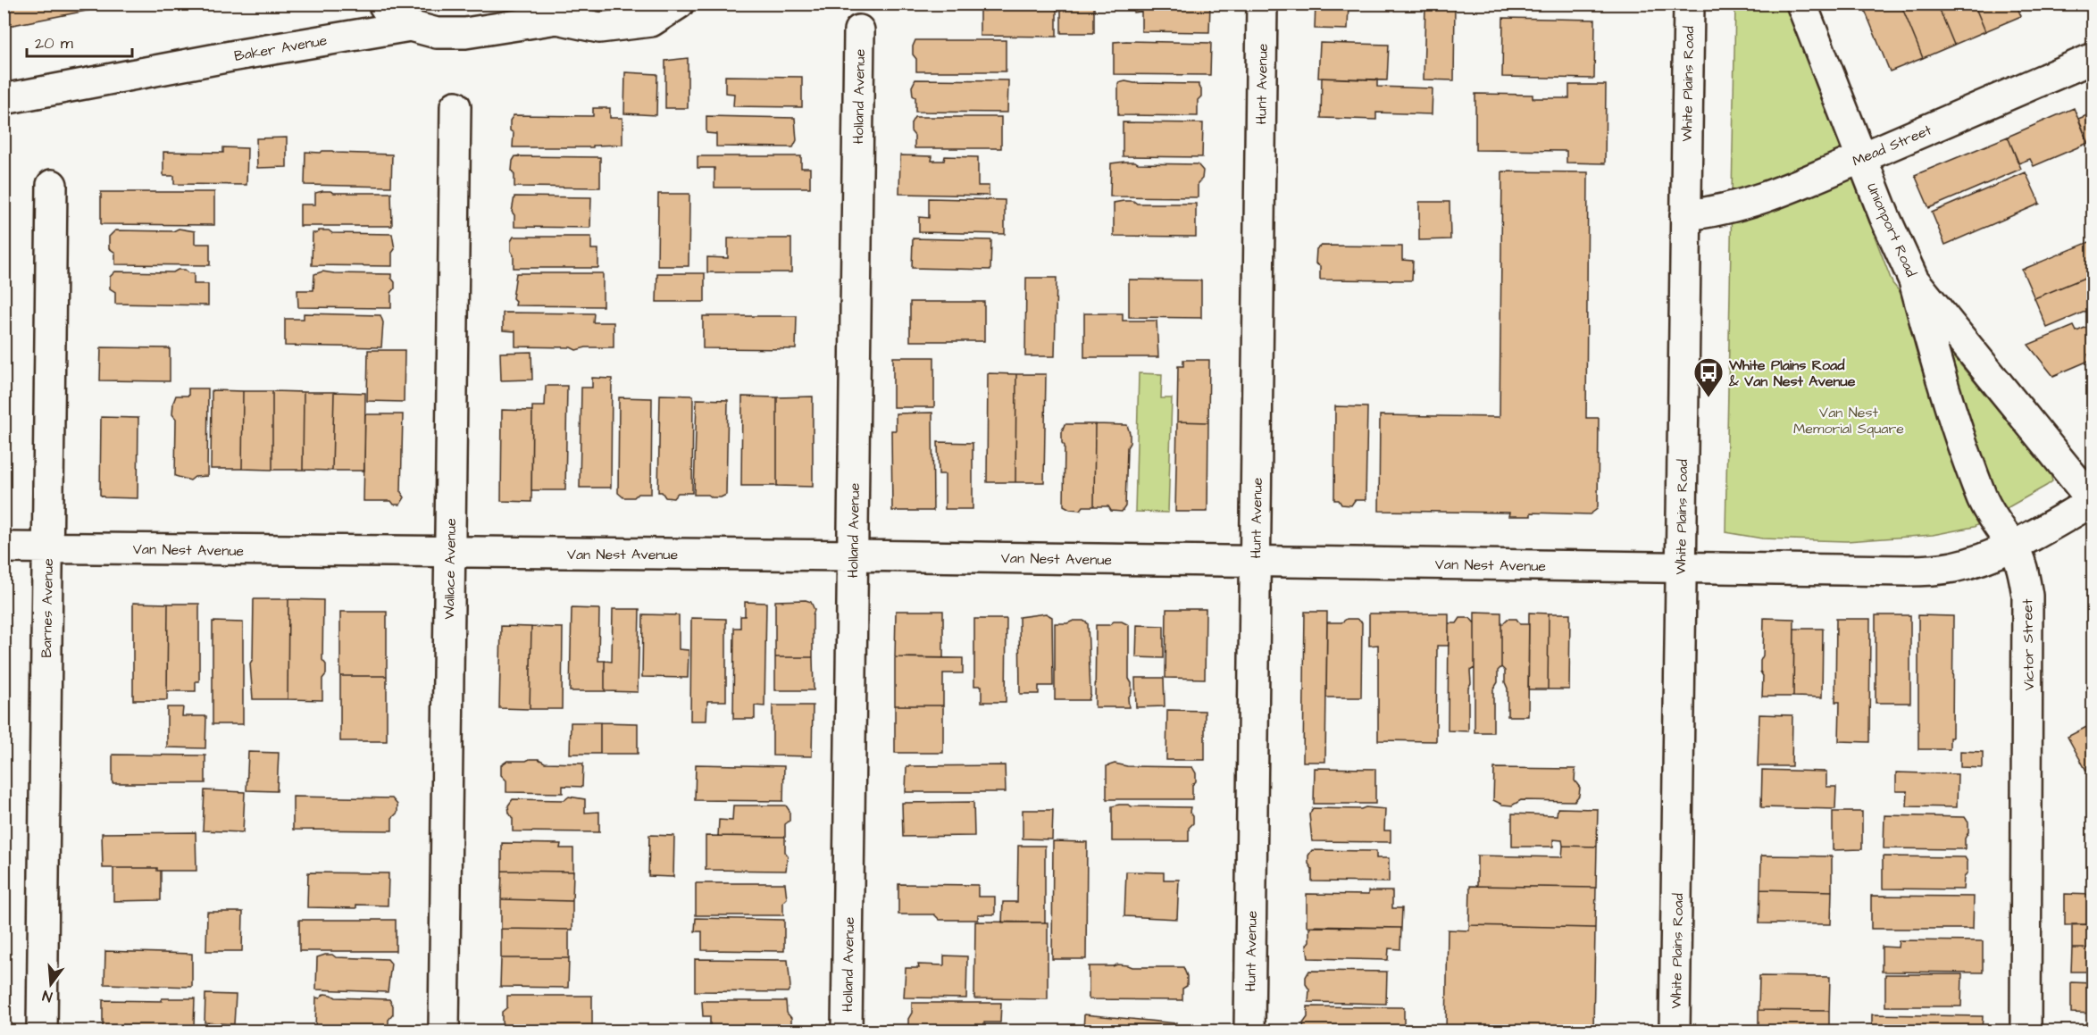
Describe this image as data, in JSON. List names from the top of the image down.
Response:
{
  "streets": {
    "street": [
      "Baker Avenue",
      "Hunt Avenue",
      "White Plains Road",
      "Holland Avenue",
      "Mead Street",
      "Unionport Road",
      "Van Nest Avenue",
      "Wallace Avenue",
      "Barnes Avenue",
      "Victor Street"
    ]
  },
  "crossings": [
    ["Hunt Avenue", "Van Nest Avenue"],
    ["White Plains Road", "Mead Street"],
    ["White Plains Road", "Van Nest Avenue"],
    ["Holland Avenue", "Van Nest Avenue"],
    ["Mead Street", "Unionport Road"],
    ["Unionport Road", "Van Nest Avenue"],
    ["Unionport Road", "Victor Street"],
    ["Van Nest Avenue", "Wallace Avenue"],
    ["Van Nest Avenue", "Barnes Avenue"],
    ["Van Nest Avenue", "Victor Street"]
  ],
  "parks": ["Van Nest Memorial Square"],
  "places": {
    "bus stop": ["White Plains Road & Van Nest Avenue"]
  },
  "scale_bar": "20 m",
  "north": "bottom"
}
